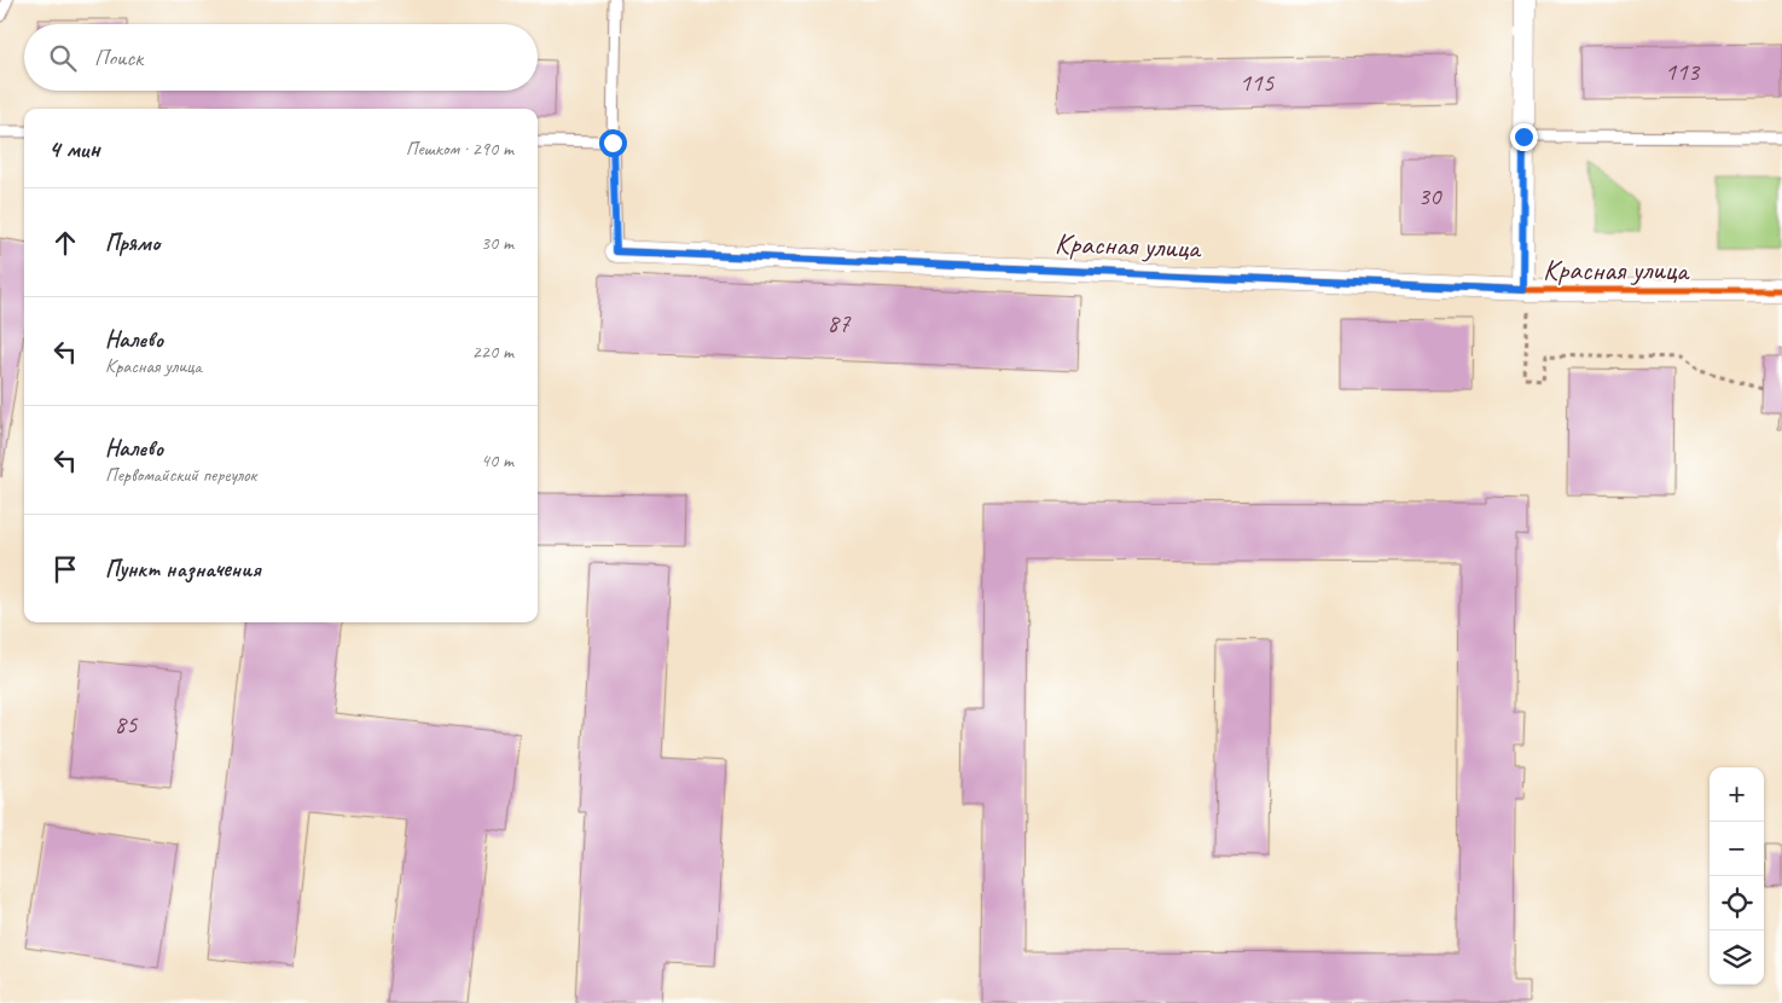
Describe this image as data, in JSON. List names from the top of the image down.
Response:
{
  "streets": {
    "street": ["Красная улица"]
  },
  "house_numbers": [
    "113",
    "115",
    "30",
    "87",
    "85"
  ],
  "page": {
    "search": "Поиск",
    "heading": ["4 мин", "Пешком · 290 m"],
    "list": [
      ["Прямо", "30 m"],
      ["Налево", "Красная улица", "220 m"],
      ["Налево", "Первомайский переулок", "40 m"],
      "Пункт назначения"
    ],
    "map_buttons": ["+", "−"]
  }
}
